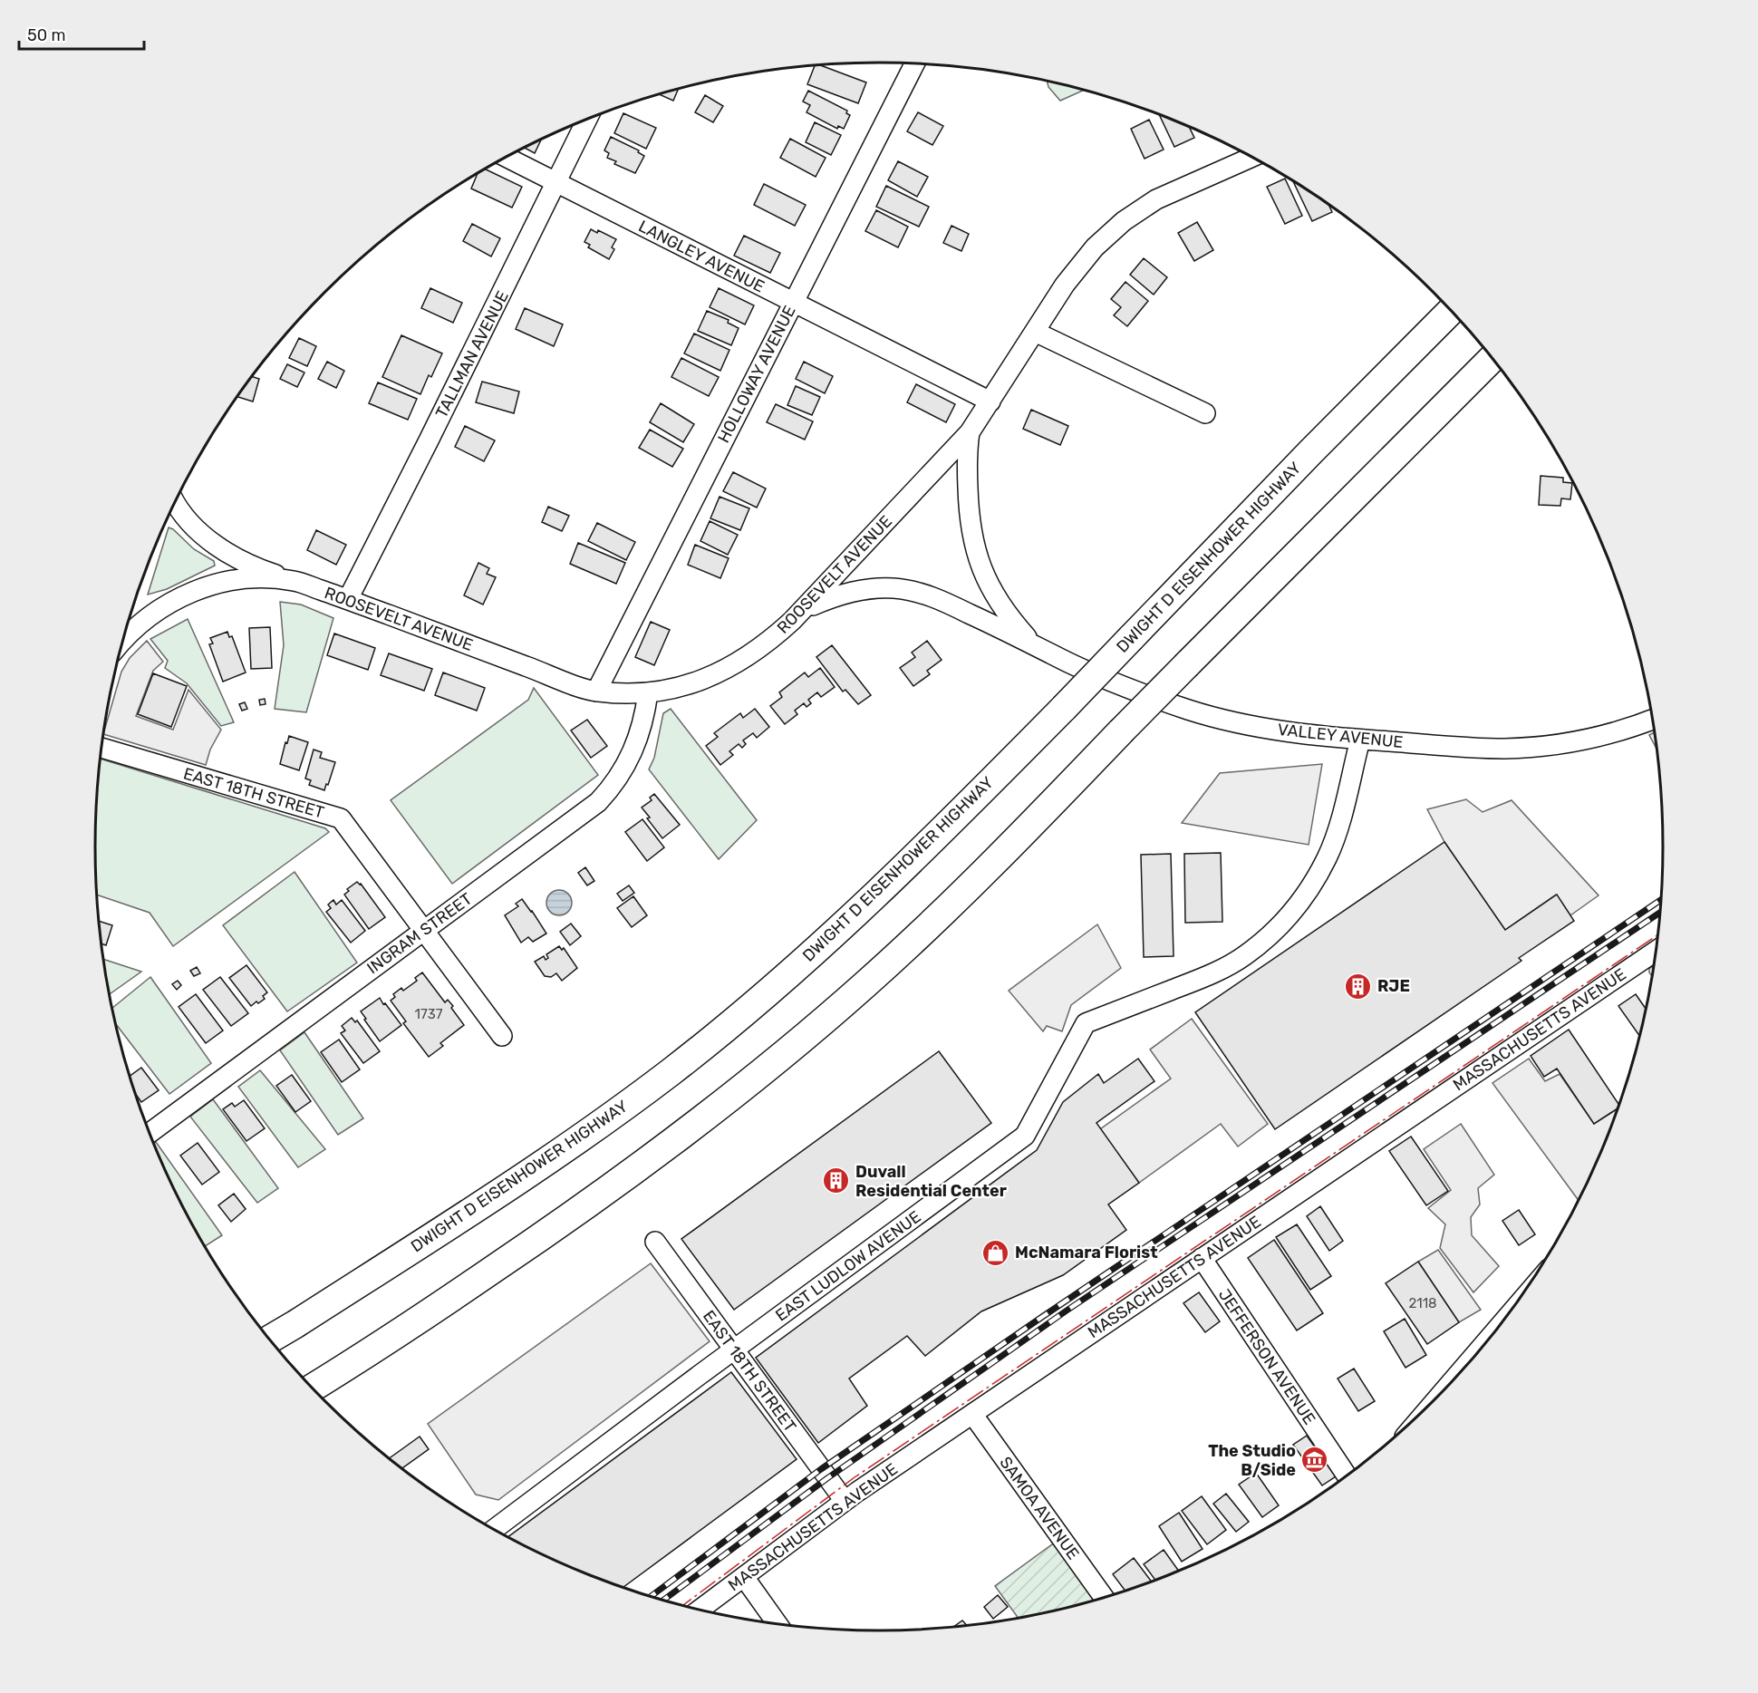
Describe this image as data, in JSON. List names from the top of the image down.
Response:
{
  "streets": {
    "highway": ["DWIGHT D EISENHOWER HIGHWAY"],
    "street": [
      "LANGLEY AVENUE",
      "TALLMAN AVENUE",
      "HOLLOWAY AVENUE",
      "ROOSEVELT AVENUE",
      "VALLEY AVENUE",
      "EAST 18TH STREET",
      "INGRAM STREET",
      "MASSACHUSETTS AVENUE",
      "EAST LUDLOW AVENUE",
      "JEFFERSON AVENUE",
      "SAMOA AVENUE"
    ]
  },
  "crossings": [
    ["LANGLEY AVENUE", "TALLMAN AVENUE"],
    ["LANGLEY AVENUE", "HOLLOWAY AVENUE"],
    ["LANGLEY AVENUE", "ROOSEVELT AVENUE"],
    ["TALLMAN AVENUE", "ROOSEVELT AVENUE"],
    ["HOLLOWAY AVENUE", "ROOSEVELT AVENUE"],
    ["ROOSEVELT AVENUE", "VALLEY AVENUE"],
    ["ROOSEVELT AVENUE", "INGRAM STREET"],
    ["VALLEY AVENUE", "EAST LUDLOW AVENUE"],
    ["EAST 18TH STREET", "INGRAM STREET"],
    ["EAST 18TH STREET", "MASSACHUSETTS AVENUE"],
    ["EAST 18TH STREET", "EAST LUDLOW AVENUE"],
    ["MASSACHUSETTS AVENUE", "JEFFERSON AVENUE"],
    ["MASSACHUSETTS AVENUE", "SAMOA AVENUE"]
  ],
  "places": {
    "building": ["RJE", "Duvall Residential Center"],
    "shop": ["McNamara Florist"],
    "museum": ["The Studio B/Side"]
  },
  "house_numbers": ["1737", "2118"],
  "scale_bar": "50 m"
}
